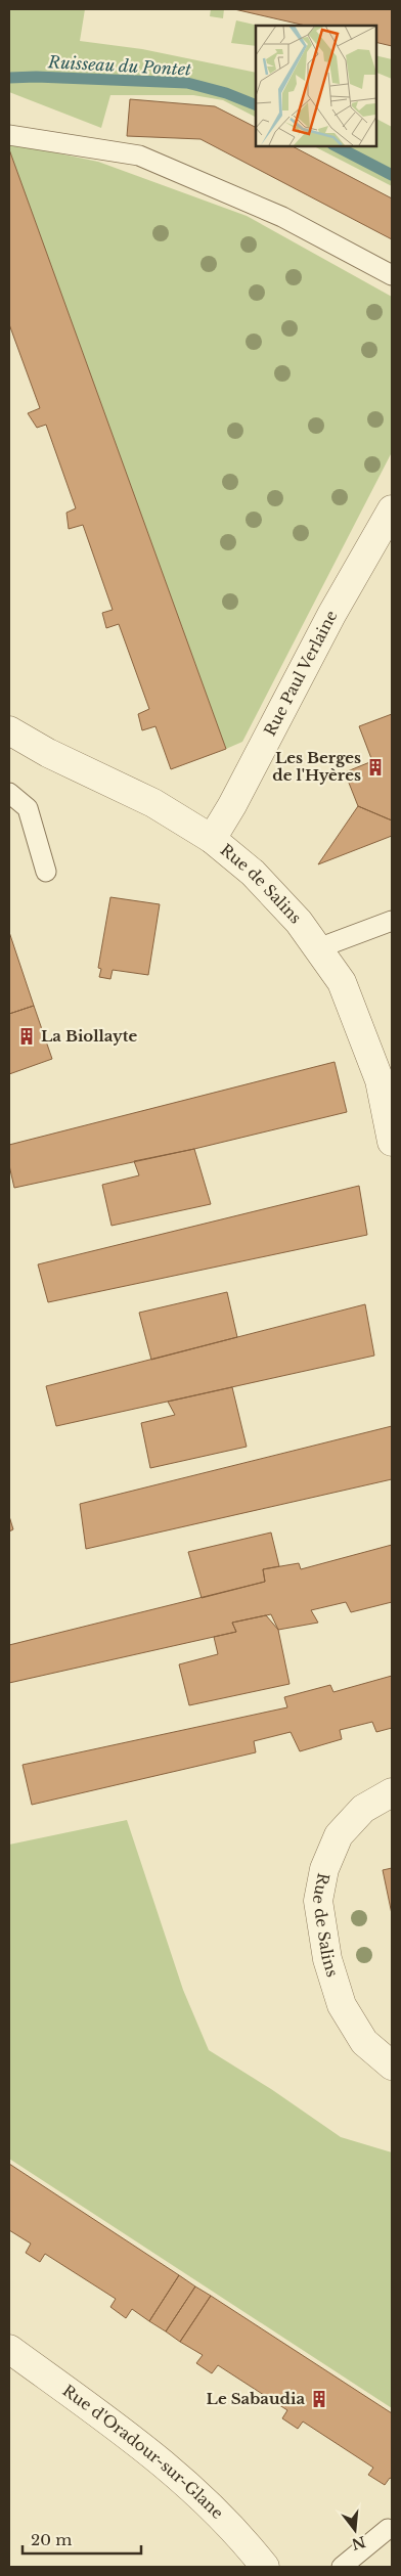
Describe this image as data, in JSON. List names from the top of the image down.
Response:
{
  "streets": {
    "street": ["Rue Paul Verlaine", "Rue de Salins", "Rue d'Oradour-sur-Glane"]
  },
  "crossings": [
    ["Rue Paul Verlaine", "Rue de Salins"]
  ],
  "water": ["Ruisseau du Pontet"],
  "places": {
    "building": ["Les Berges de l'Hyères", "La Biollayte", "Le Sabaudia"]
  },
  "scale_bar": "20 m",
  "north": "bottom"
}
